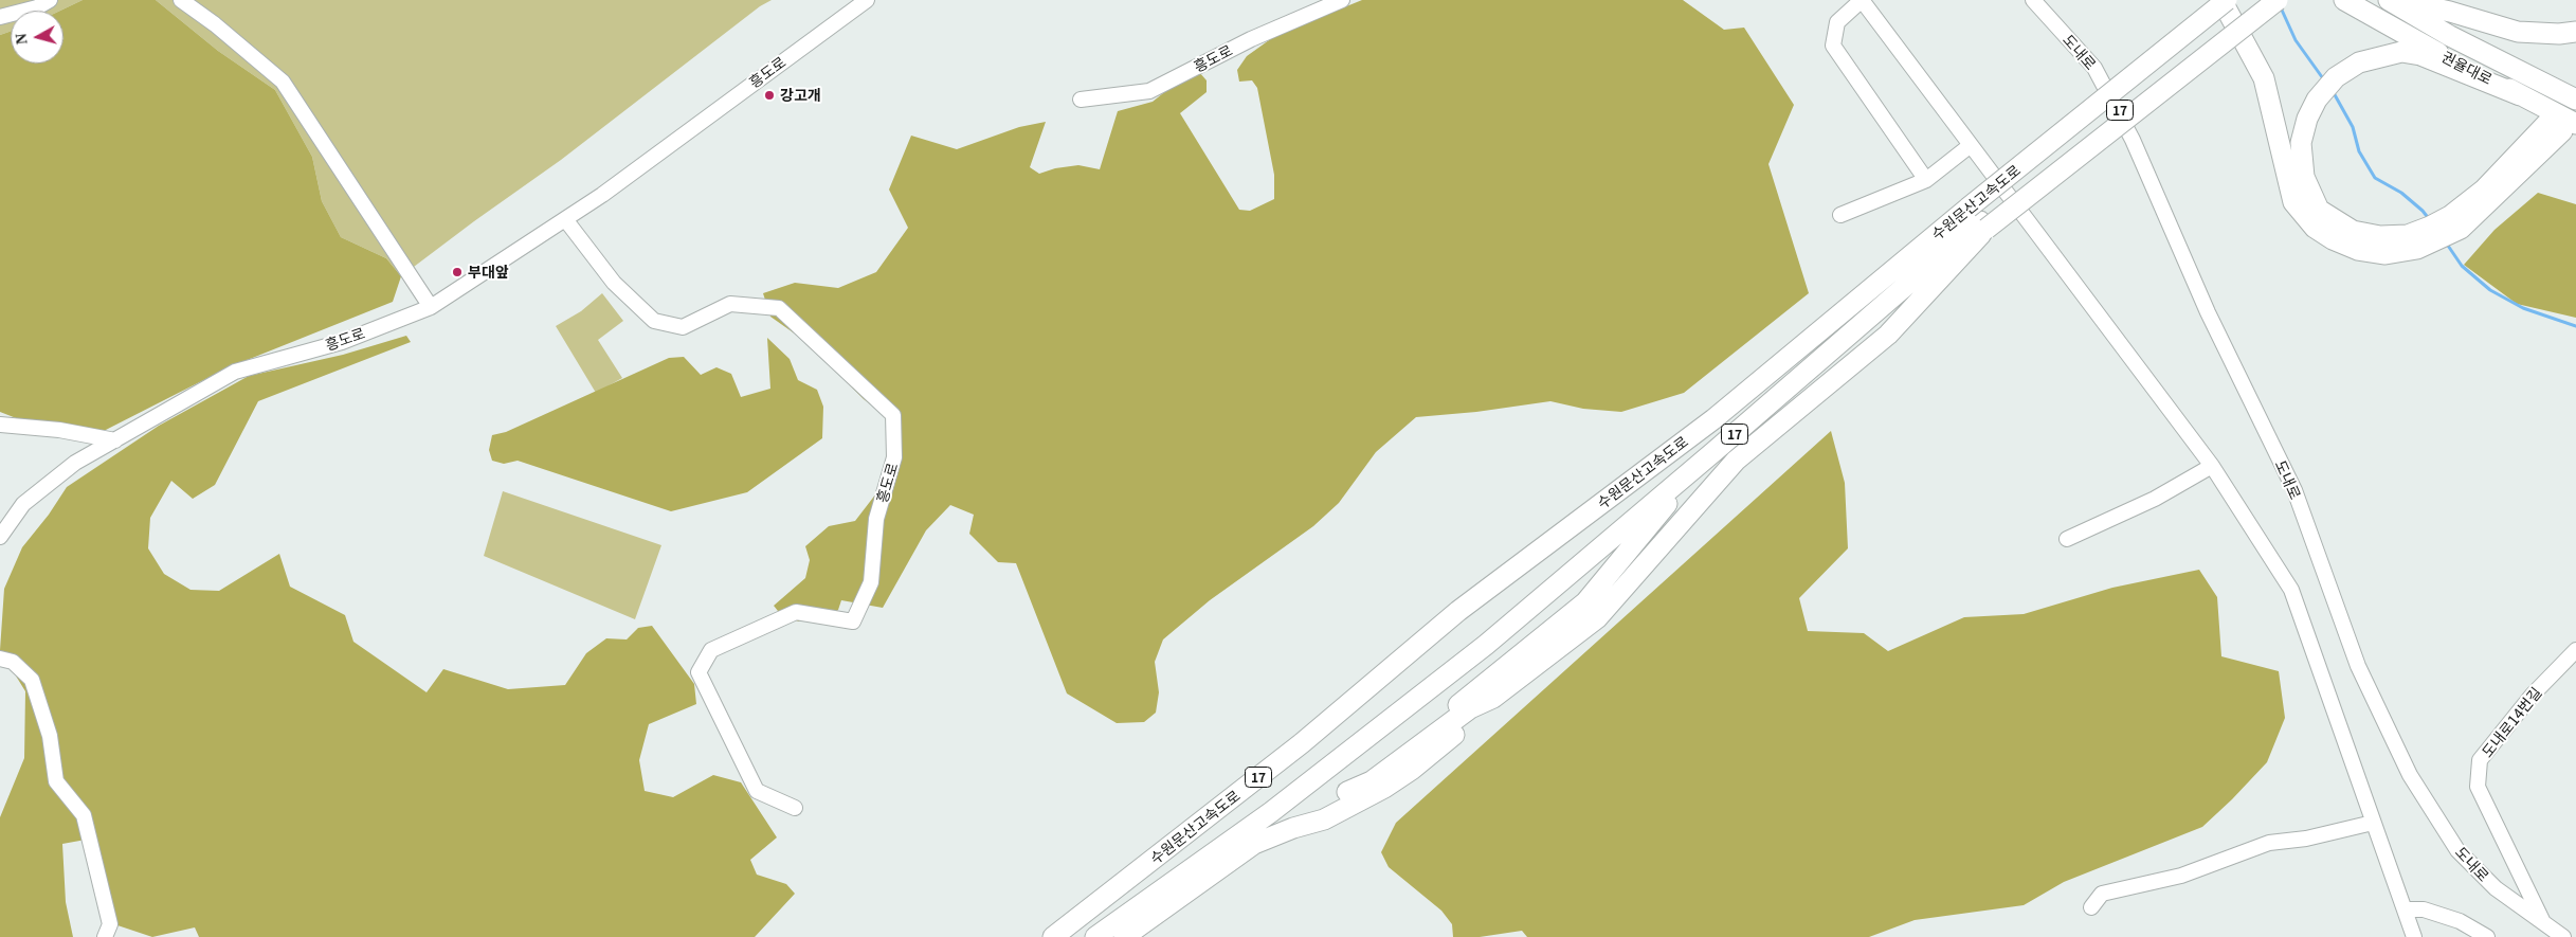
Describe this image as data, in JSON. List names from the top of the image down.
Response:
{
  "streets": {
    "highway": ["권율대로", "17", "수원문산고속도로"],
    "street": ["도내로", "흥도로", "도내로14번길"]
  },
  "crossings": [
    ["도내로", "도내로14번길"]
  ],
  "places": ["강고개", "부대앞"],
  "north": "left"
}
